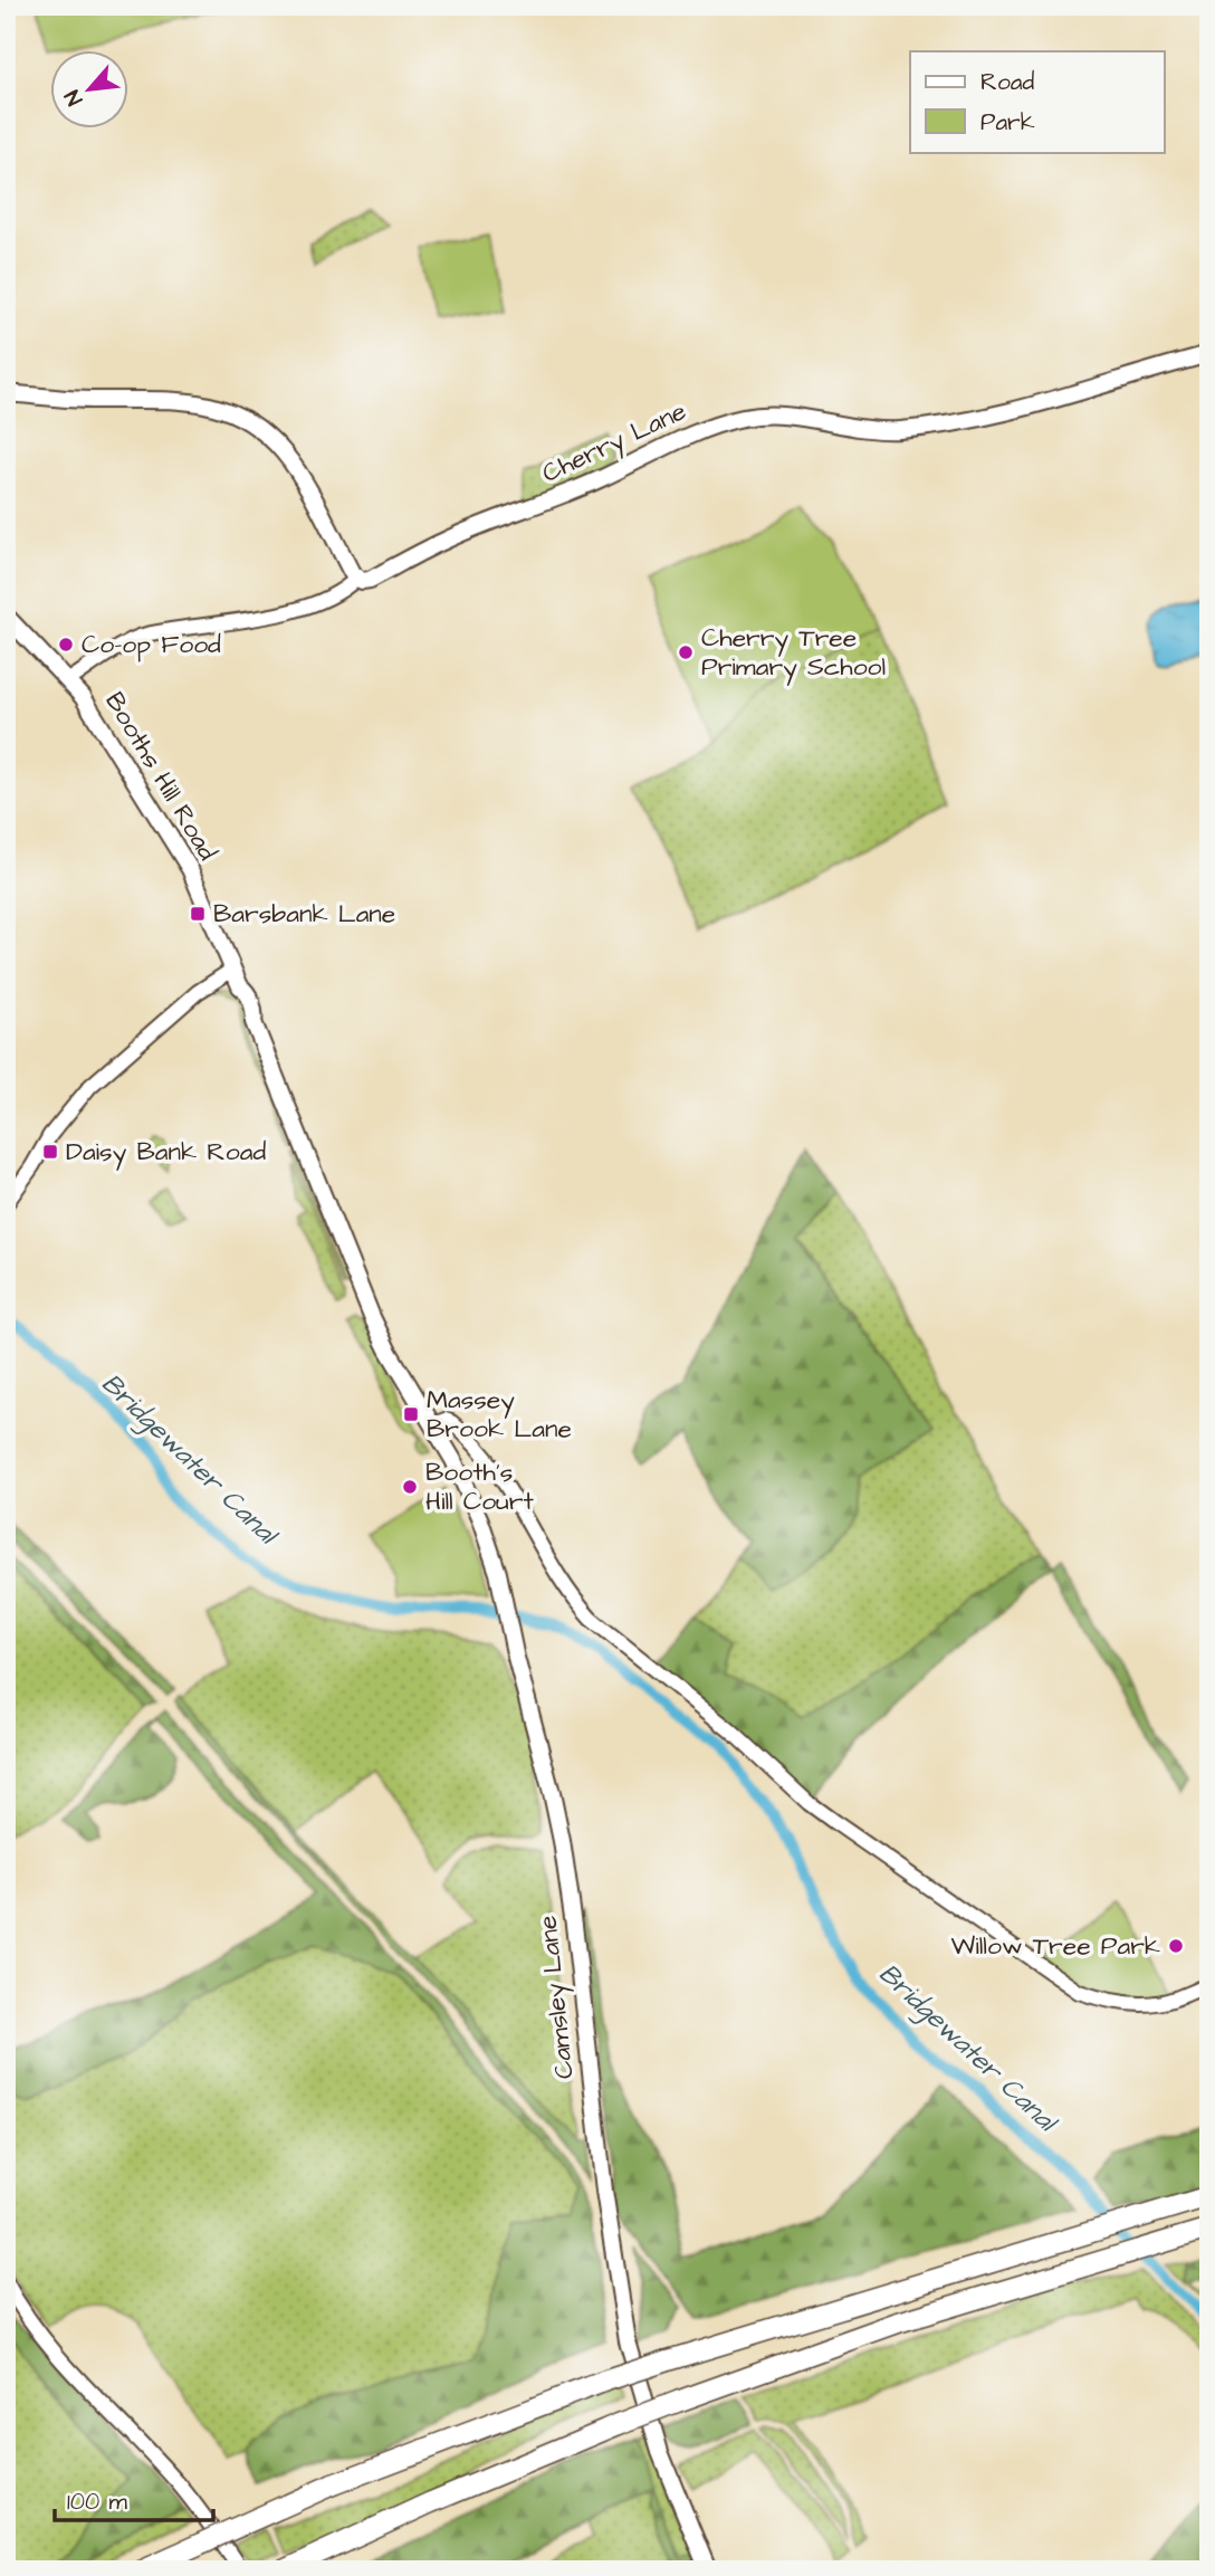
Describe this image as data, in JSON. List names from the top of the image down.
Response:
{
  "streets": {
    "main road": ["Cherry Lane", "Booths Hill Road", "Camsley Lane"]
  },
  "crossings": [
    ["Cherry Lane", "Booths Hill Road"],
    ["Booths Hill Road", "Camsley Lane"]
  ],
  "water": ["Bridgewater Canal"],
  "places": {
    "other": [
      "Co-op Food",
      "Cherry Tree Primary School",
      "Booth's Hill Court",
      "Willow Tree Park"
    ],
    "transit": ["Barsbank Lane", "Daisy Bank Road", "Massey Brook Lane"]
  },
  "legend": ["Road", "Park"],
  "scale_bar": "100 m",
  "north": "bottom left"
}
